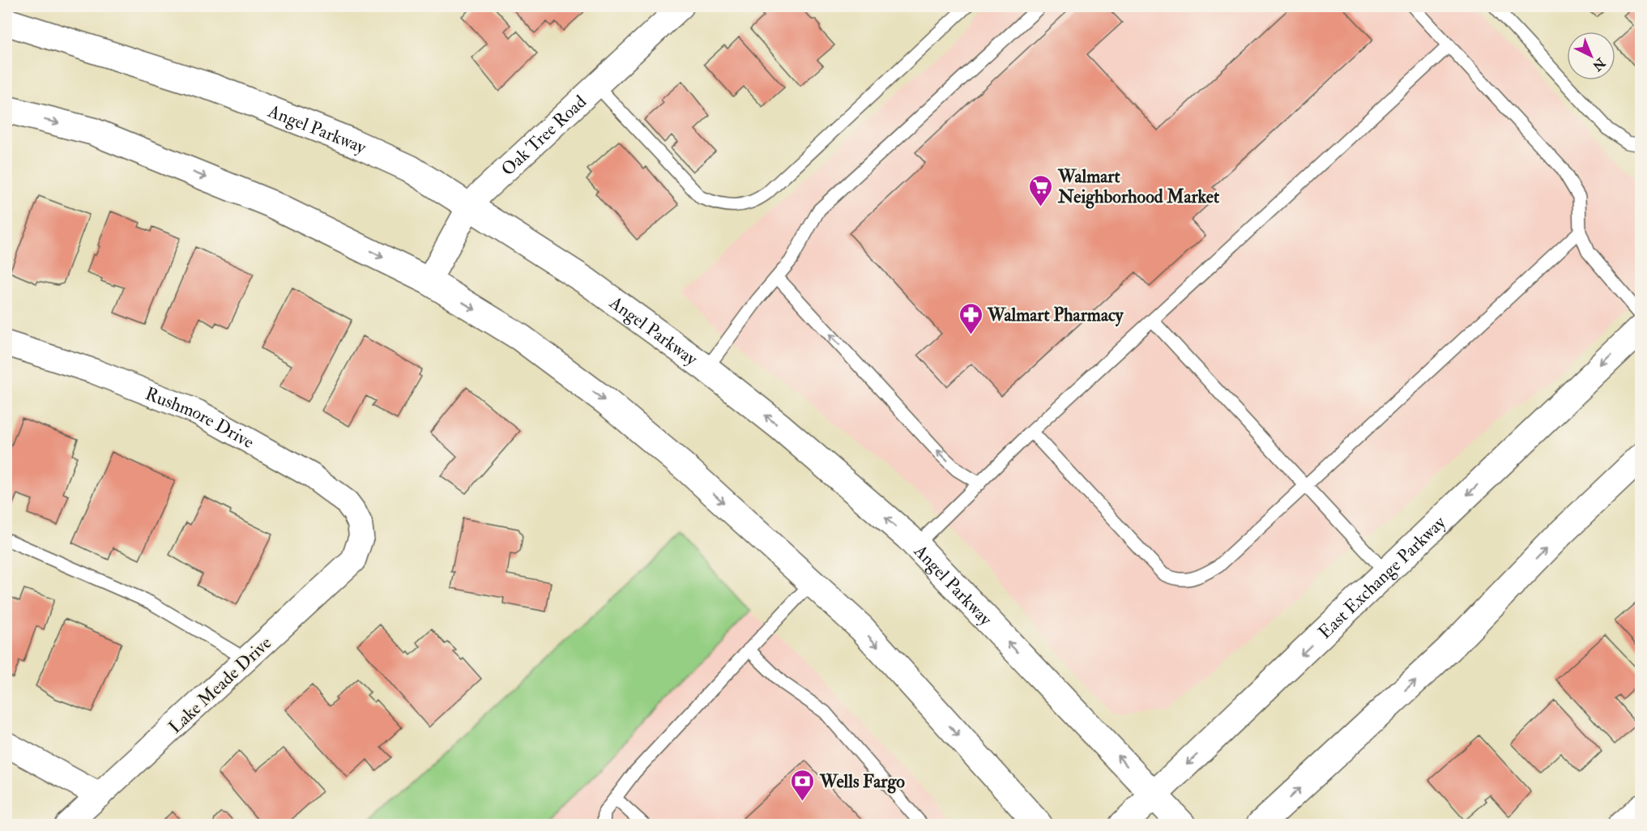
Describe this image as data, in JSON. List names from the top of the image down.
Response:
{
  "streets": {
    "main road": ["Angel Parkway", "East Exchange Parkway"],
    "street": ["Oak Tree Road", "Rushmore Drive", "Lake Meade Drive"]
  },
  "crossings": [
    ["Angel Parkway", "Oak Tree Road"],
    ["Angel Parkway", "East Exchange Parkway"],
    ["Rushmore Drive", "Lake Meade Drive"]
  ],
  "places": {
    "supermarket": ["Walmart Neighborhood Market"],
    "pharmacy": ["Walmart Pharmacy"],
    "bank": ["Wells Fargo"]
  },
  "north": "bottom right"
}
